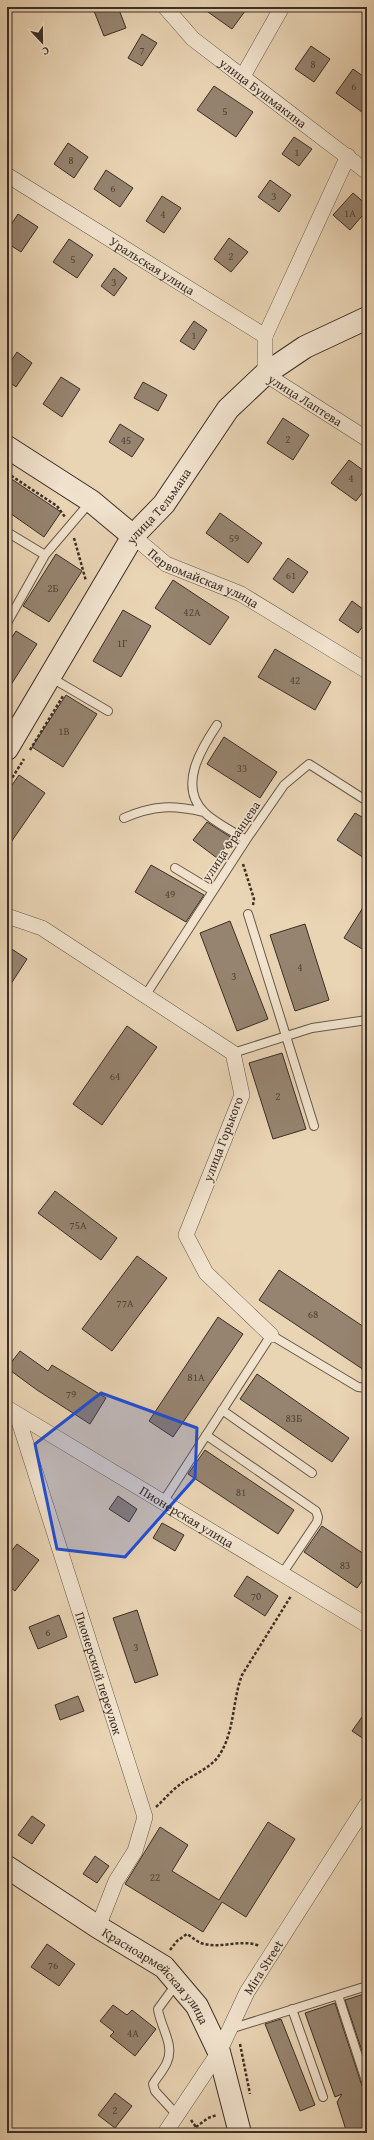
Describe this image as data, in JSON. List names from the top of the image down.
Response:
{
  "streets": {
    "street": [
      "улица Бушмакина",
      "Уральская улица",
      "улица Лаптева",
      "улица Тельмана",
      "Первомайская улица",
      "улица Горького",
      "Пионерская улица",
      "Пионерский переулок",
      "Mira Street",
      "Красноармейская улица"
    ],
    "lane": ["улица Францева"]
  },
  "crossings": [
    ["улица Лаптева", "улица Тельмана"],
    ["улица Тельмана", "Первомайская улица"],
    ["Пионерская улица", "Пионерский переулок"],
    ["Mira Street", "Красноармейская улица"]
  ],
  "house_numbers": [
    "7",
    "8",
    "6",
    "5",
    "1",
    "8",
    "6",
    "3",
    "1А",
    "4",
    "2",
    "5",
    "3",
    "1",
    "2",
    "45",
    "4",
    "59",
    "61",
    "2Б",
    "42А",
    "1Г",
    "42",
    "1В",
    "33",
    "49",
    "4",
    "3",
    "64",
    "2",
    "75А",
    "77А",
    "68",
    "81А",
    "79",
    "83Б",
    "81",
    "83",
    "70",
    "6",
    "3",
    "22",
    "76",
    "4А",
    "2"
  ],
  "north": "bottom"
}
